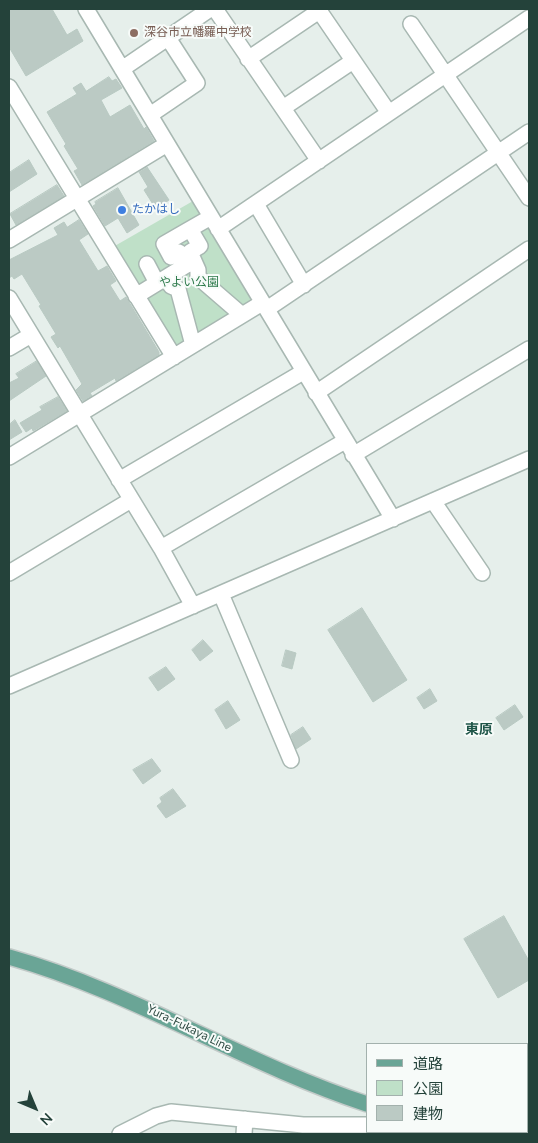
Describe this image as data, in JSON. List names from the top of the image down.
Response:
{
  "streets": {
    "main road": ["Yura-Fukaya Line"]
  },
  "districts": ["東原"],
  "parks": ["やよい公園"],
  "places": ["深谷市立幡羅中学校", "たかはし"],
  "legend": ["道路", "公園", "建物"],
  "north": "bottom right"
}
